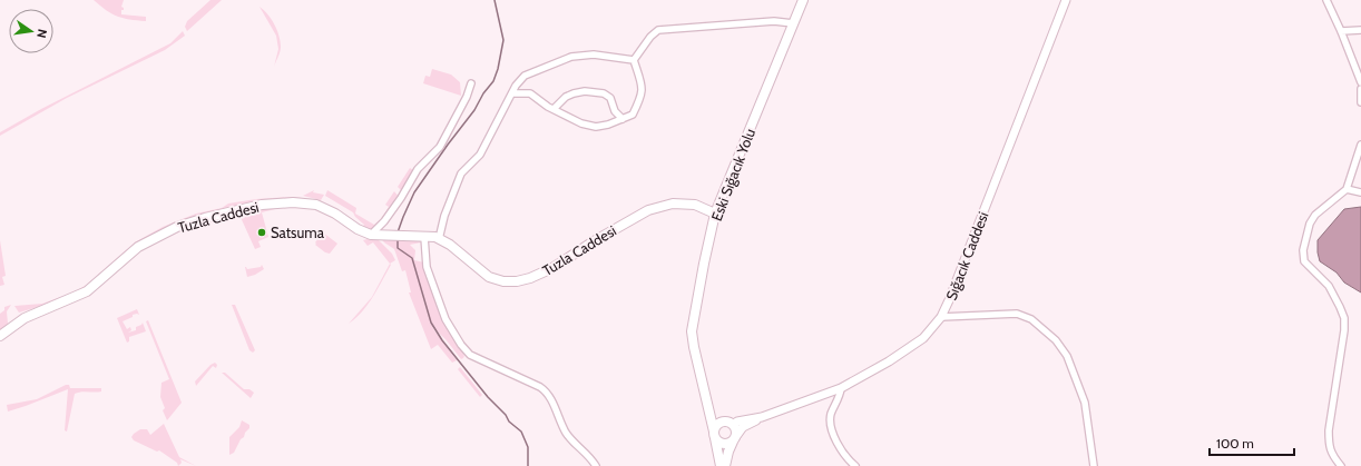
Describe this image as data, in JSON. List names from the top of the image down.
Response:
{
  "streets": {
    "main road": ["Eski Sığacık Yolu", "Tuzla Caddesi"],
    "street": ["Sığacık Caddesi"]
  },
  "crossings": [
    ["Eski Sığacık Yolu", "Tuzla Caddesi"]
  ],
  "places": ["Satsuma"],
  "scale_bar": "100 m",
  "north": "right"
}
